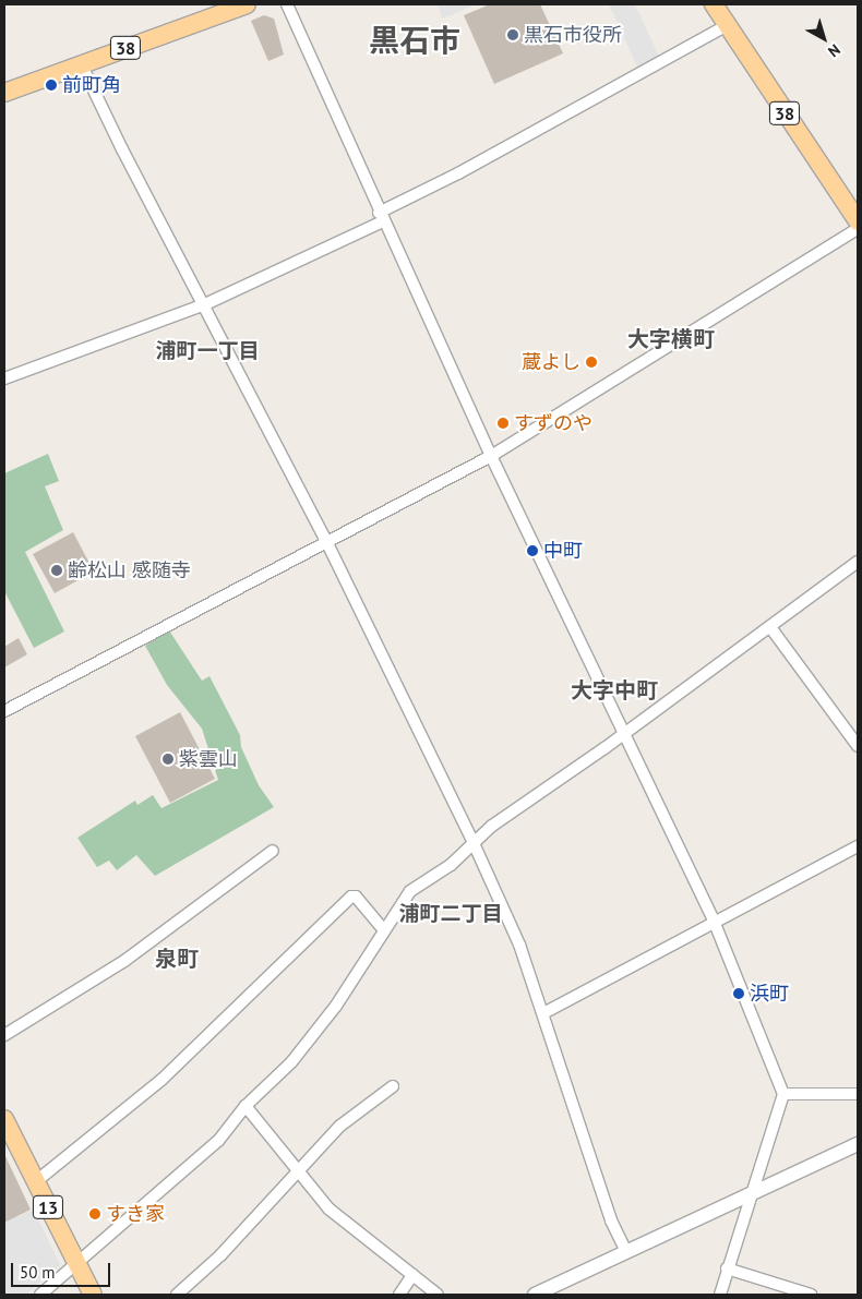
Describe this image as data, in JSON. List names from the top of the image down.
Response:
{
  "streets": {
    "main road": ["38", "13"]
  },
  "districts": [
    "黒石市",
    "大字横町",
    "浦町一丁目",
    "大字中町",
    "浦町二丁目",
    "泉町"
  ],
  "places": [
    "黒石市役所",
    "前町角",
    "蔵よし",
    "すずのや",
    "中町",
    "齢松山 感随寺",
    "紫雲山",
    "浜町",
    "すき家"
  ],
  "scale_bar": "50 m",
  "north": "bottom right"
}
